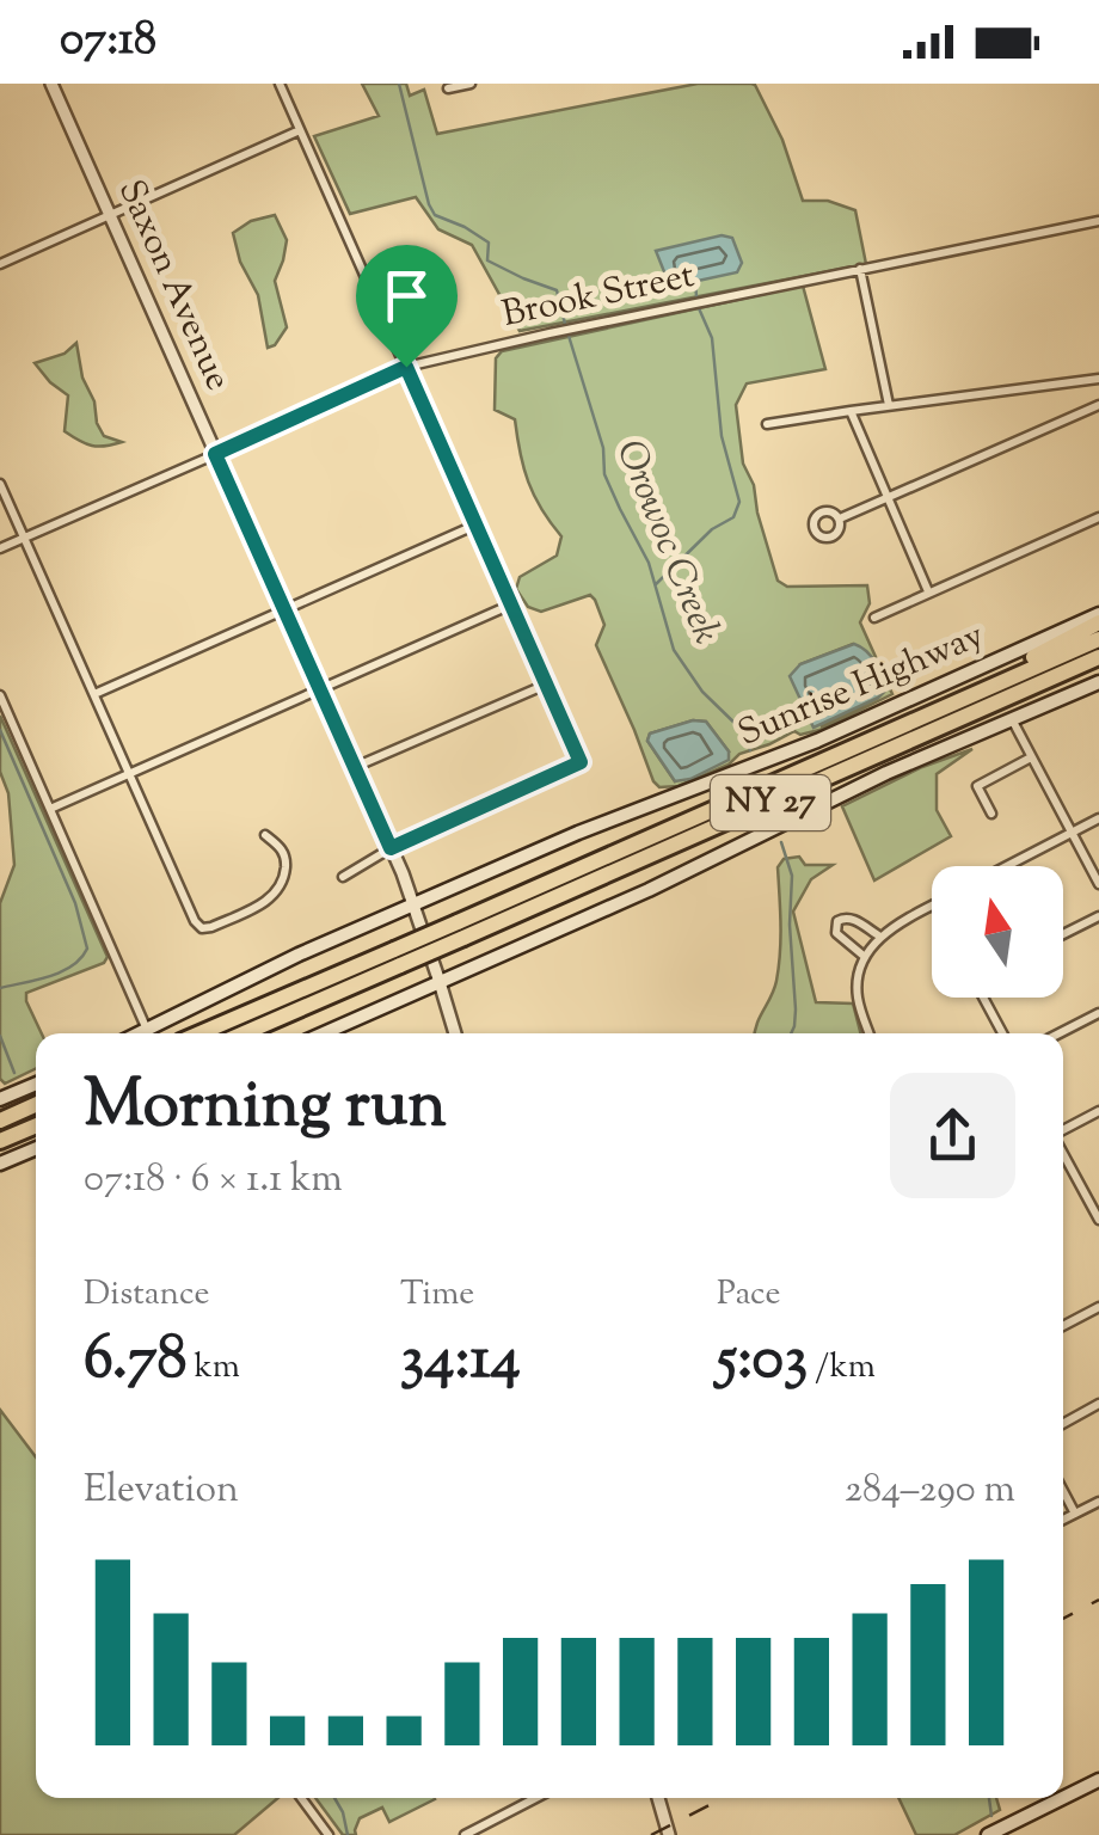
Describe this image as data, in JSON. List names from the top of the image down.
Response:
{
  "streets": {
    "highway": ["Sunrise Highway", "NY 27"],
    "street": ["Saxon Avenue", "Brook Street"]
  },
  "crossings": [
    ["Saxon Avenue", "Brook Street"],
    ["Saxon Avenue", "Sunrise Highway"]
  ],
  "water": ["Orowoc Creek"],
  "north": "top",
  "page": {
    "status": "07:18",
    "heading": ["Morning run", "07:18 · 6 × 1.1 km"],
    "stats": [
      ["Distance", "6.78 km"],
      ["Time", "34:14"],
      ["Pace", "5:03 /km"]
    ],
    "chart": ["Elevation", "284–290 m"]
  }
}
